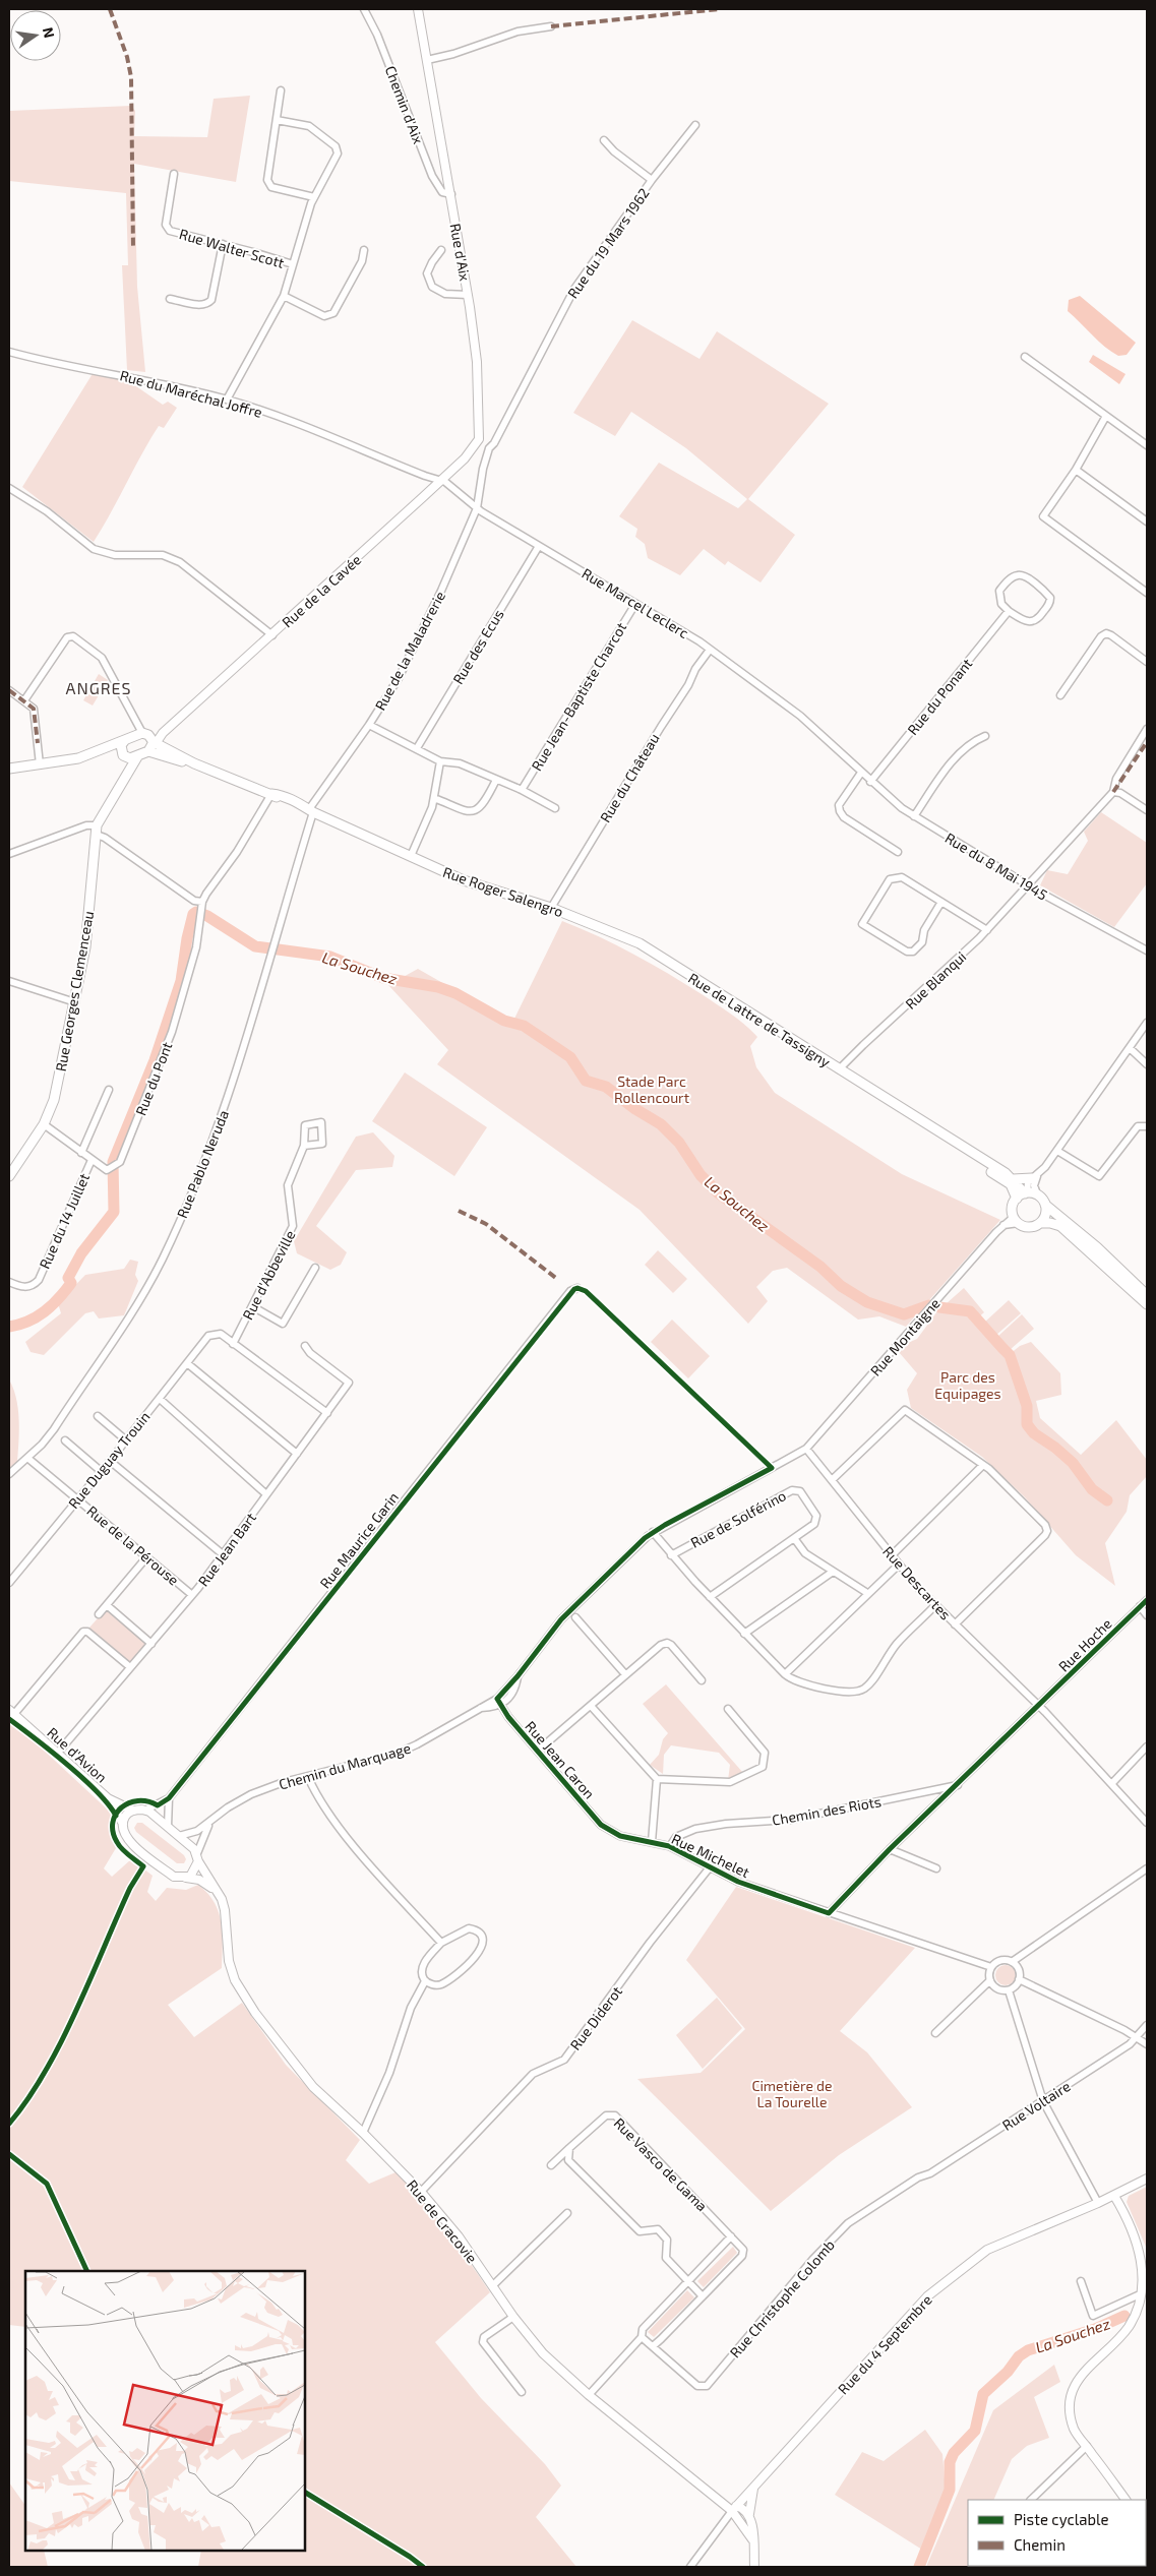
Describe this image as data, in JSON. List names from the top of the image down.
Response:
{
  "streets": {
    "main road": ["Rue Roger Salengro", "Rue Georges Clemenceau", "Rue de Lattre de Tassigny"],
    "street": [
      "Chemin d'Aix",
      "Rue du 19 Mars 1962",
      "Rue Walter Scott",
      "Rue d'Aix",
      "Rue du Maréchal Joffre",
      "Rue de la Cavée",
      "Rue Marcel Leclerc",
      "Rue des Ecus",
      "Rue de la Maladrerie",
      "Rue Jean-Baptiste Charcot",
      "Rue du Ponant",
      "Rue du Château",
      "Rue du 8 Mai 1945",
      "Rue Blanqui",
      "Rue du Pont",
      "Rue Pablo Neruda",
      "Rue du 14 Juillet",
      "Rue d'Abbeville",
      "Rue Montaigne",
      "Rue Duguay Trouin",
      "Rue de Solférino",
      "Rue Maurice Garin",
      "Rue de la Pérouse",
      "Rue Jean Bart",
      "Rue Descartes",
      "Rue Hoche",
      "Rue d'Avion",
      "Rue Jean Caron",
      "Chemin du Marquage",
      "Chemin des Riots",
      "Rue Michelet",
      "Rue Diderot",
      "Rue Voltaire",
      "Rue Vasco de Gama",
      "Rue de Cracovie",
      "Rue Christophe Colomb",
      "Rue du 4 Septembre"
    ]
  },
  "crossings": [
    ["Chemin d'Aix", "Rue d'Aix"],
    ["Rue du 19 Mars 1962", "Rue Marcel Leclerc"],
    ["Rue du 19 Mars 1962", "Rue de la Maladrerie"],
    ["Rue d'Aix", "Rue de la Cavée"],
    ["Rue du Maréchal Joffre", "Rue de la Cavée"],
    ["Rue du Maréchal Joffre", "Rue Marcel Leclerc"],
    ["Rue de la Cavée", "Rue Marcel Leclerc"],
    ["Rue de la Cavée", "Rue Roger Salengro"],
    ["Rue Marcel Leclerc", "Rue des Ecus"],
    ["Rue Marcel Leclerc", "Rue de la Maladrerie"],
    ["Rue Marcel Leclerc", "Rue Jean-Baptiste Charcot"],
    ["Rue Marcel Leclerc", "Rue du Château"],
    ["Rue Marcel Leclerc", "Rue du 8 Mai 1945"],
    ["Rue de la Maladrerie", "Rue Roger Salengro"],
    ["Rue de la Maladrerie", "Rue Pablo Neruda"],
    ["Rue du Ponant", "Rue du 8 Mai 1945"],
    ["Rue du Château", "Rue Roger Salengro"],
    ["Rue du 8 Mai 1945", "Rue Blanqui"],
    ["Rue Roger Salengro", "Rue de Lattre de Tassigny"],
    ["Rue Roger Salengro", "Rue Pablo Neruda"],
    ["Rue Blanqui", "Rue de Lattre de Tassigny"],
    ["Rue Georges Clemenceau", "Rue du Pont"],
    ["Rue de Lattre de Tassigny", "Rue Montaigne"],
    ["Rue du Pont", "Rue du 14 Juillet"],
    ["Rue Pablo Neruda", "Rue de la Pérouse"],
    ["Rue d'Abbeville", "Rue Duguay Trouin"],
    ["Rue Montaigne", "Rue Descartes"],
    ["Rue Montaigne", "Chemin du Marquage"],
    ["Rue Duguay Trouin", "Rue de la Pérouse"],
    ["Rue de la Pérouse", "Rue Jean Bart"],
    ["Rue Jean Bart", "Rue d'Avion"],
    ["Rue Descartes", "Rue Hoche"],
    ["Rue Descartes", "Chemin du Marquage"],
    ["Rue Hoche", "Chemin des Riots"],
    ["Rue Hoche", "Rue Michelet"],
    ["Rue Jean Caron", "Chemin du Marquage"],
    ["Rue Jean Caron", "Rue Michelet"],
    ["Chemin des Riots", "Rue Michelet"],
    ["Rue Michelet", "Rue Diderot"],
    ["Rue Diderot", "Rue de Cracovie"],
    ["Rue Voltaire", "Rue Christophe Colomb"],
    ["Rue de Cracovie", "Rue du 4 Septembre"]
  ],
  "districts": ["ANGRES"],
  "water": ["La Souchez"],
  "parks": ["Stade Parc Rollencourt", "Parc des Equipages", "Cimetière de La Tourelle"],
  "legend": ["Piste cyclable", "Chemin"],
  "north": "right"
}
